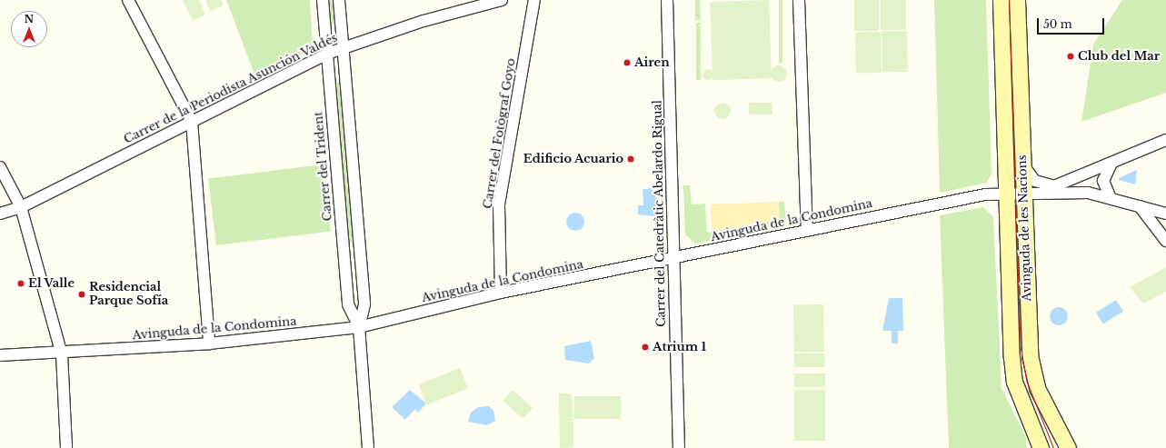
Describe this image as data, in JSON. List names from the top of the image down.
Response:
{
  "streets": {
    "main road": ["Avinguda de les Nacions"],
    "street": [
      "Carrer de la Periodista Asunción Valdés",
      "Carrer del Fotògraf Goyo",
      "Carrer del Trident",
      "Carrer del Catedràtic Abelardo Rigual",
      "Avinguda de la Condomina"
    ]
  },
  "crossings": [
    ["Carrer de la Periodista Asunción Valdés", "Carrer del Trident"],
    ["Carrer del Fotògraf Goyo", "Avinguda de la Condomina"],
    ["Carrer del Trident", "Avinguda de la Condomina"],
    ["Carrer del Catedràtic Abelardo Rigual", "Avinguda de la Condomina"],
    ["Avinguda de la Condomina", "Avinguda de les Nacions"]
  ],
  "places": [
    "Club del Mar",
    "Airen",
    "Edificio Acuario",
    "El Valle",
    "Residencial Parque Sofía",
    "Atrium 1"
  ],
  "scale_bar": "50 m",
  "north": "top"
}
